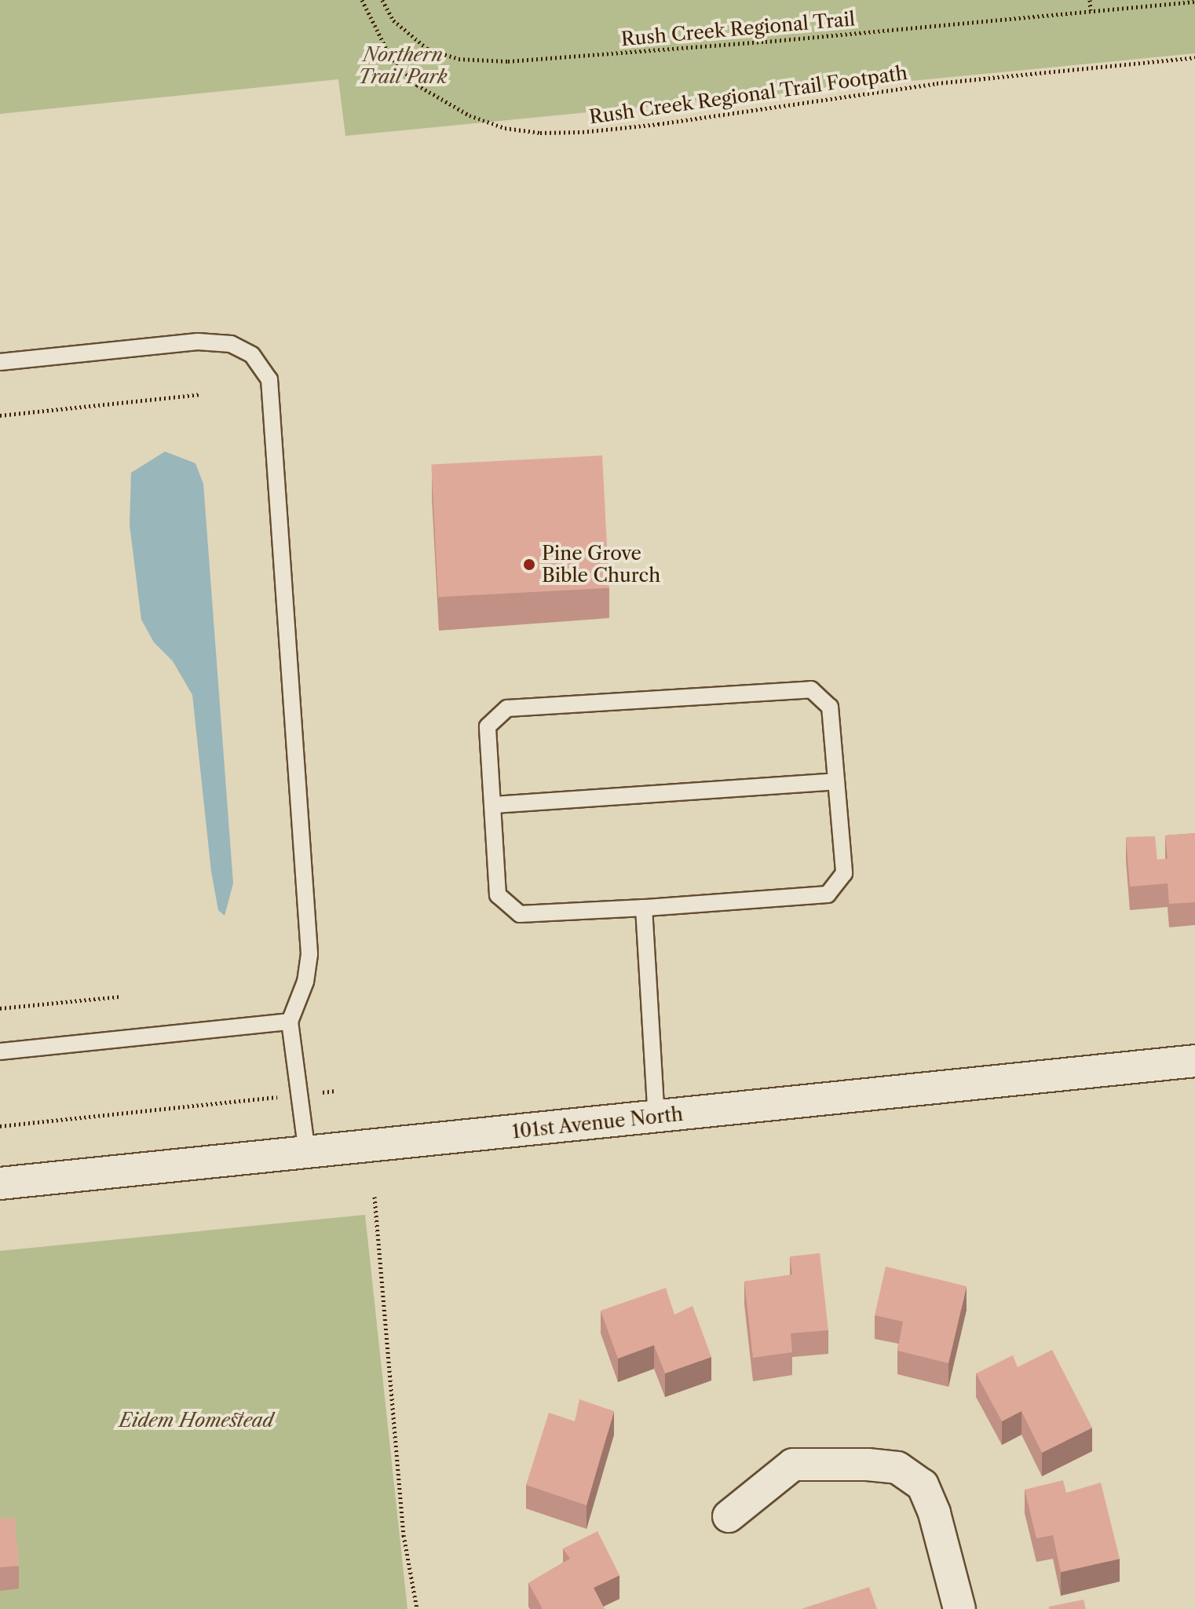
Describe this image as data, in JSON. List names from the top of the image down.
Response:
{
  "streets": {
    "street": ["101st Avenue North"],
    "path": ["Rush Creek Regional Trail", "Rush Creek Regional Trail Footpath"]
  },
  "parks": ["Northern Trail Park", "Eidem Homestead"],
  "places": ["Pine Grove Bible Church"]
}
